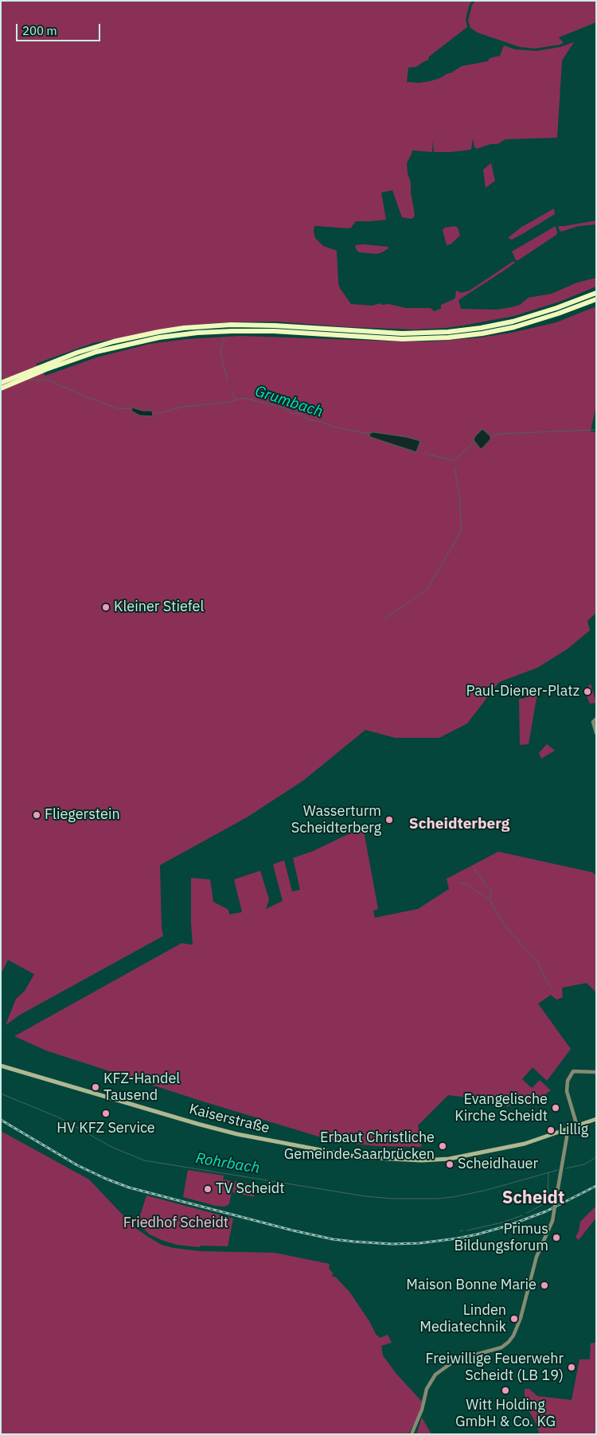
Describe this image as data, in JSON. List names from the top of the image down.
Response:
{
  "streets": {
    "main road": ["Kaiserstraße"]
  },
  "districts": ["Scheidterberg", "Scheidt"],
  "water": ["Grumbach", "Rohrbach"],
  "parks": ["Friedhof Scheidt"],
  "places": [
    "Kleiner Stiefel",
    "Paul-Diener-Platz",
    "Fliegerstein",
    "Wasserturm Scheidterberg",
    "KFZ-Handel Tausend",
    "Evangelische Kirche Scheidt",
    "HV KFZ Service",
    "Lillig",
    "Erbaut Christliche Gemeinde Saarbrücken",
    "Scheidhauer",
    "TV Scheidt",
    "Primus Bildungsforum",
    "Maison Bonne Marie",
    "Linden Mediatechnik",
    "Freiwillige Feuerwehr Scheidt (LB 19)",
    "Witt Holding GmbH & Co. KG"
  ],
  "scale_bar": "200 m"
}
